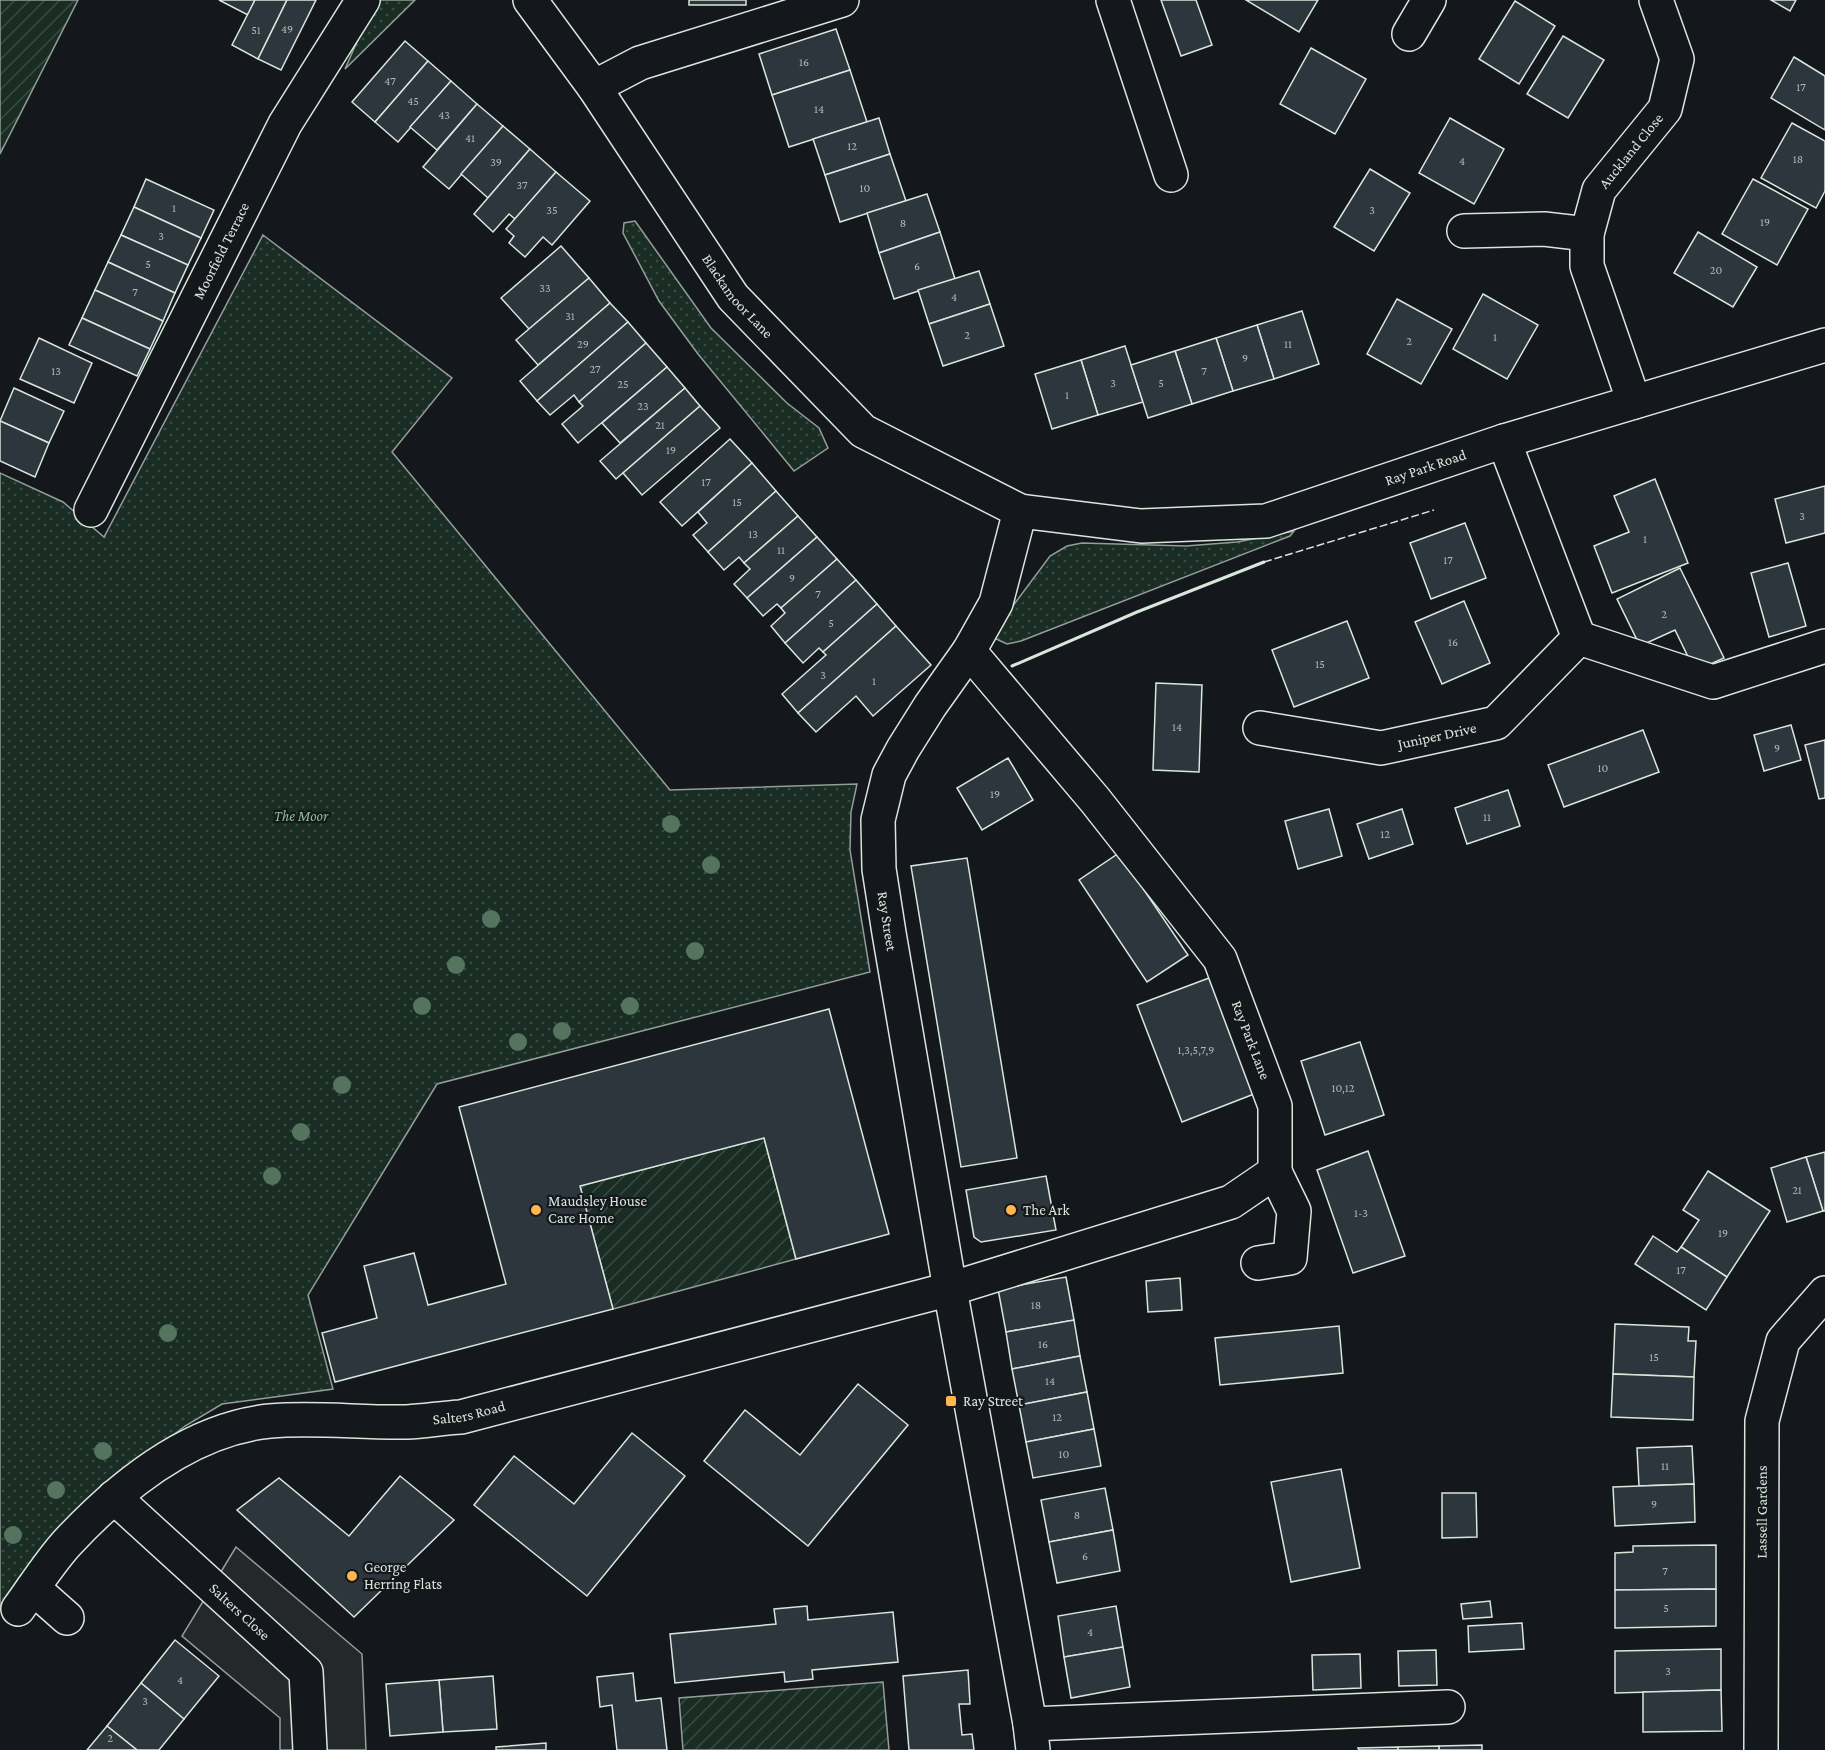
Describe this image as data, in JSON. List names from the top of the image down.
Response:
{
  "streets": {
    "street": [
      "Auckland Close",
      "Moorfield Terrace",
      "Blackamoor Lane",
      "Ray Park Road",
      "Juniper Drive",
      "Ray Street",
      "Ray Park Lane",
      "Salters Road",
      "Lassell Gardens",
      "Salters Close"
    ]
  },
  "crossings": [
    ["Auckland Close", "Ray Park Road"],
    ["Blackamoor Lane", "Ray Park Road"],
    ["Blackamoor Lane", "Ray Street"],
    ["Ray Park Road", "Ray Street"],
    ["Ray Street", "Ray Park Lane"],
    ["Ray Street", "Salters Road"],
    ["Salters Road", "Salters Close"]
  ],
  "parks": ["The Moor"],
  "places": {
    "other": ["Maudsley House Care Home", "The Ark", "George Herring Flats"],
    "transit": ["Ray Street"]
  },
  "house_numbers": [
    "49",
    "51",
    "16",
    "47",
    "17",
    "45",
    "14",
    "43",
    "41",
    "12",
    "18",
    "4",
    "39",
    "37",
    "10",
    "1",
    "35",
    "3",
    "19",
    "8",
    "3",
    "5",
    "6",
    "20",
    "33",
    "7",
    "4",
    "31",
    "2",
    "1",
    "2",
    "29",
    "11",
    "9",
    "27",
    "13",
    "7",
    "3",
    "5",
    "25",
    "1",
    "23",
    "21",
    "19",
    "17",
    "15",
    "3",
    "13",
    "1",
    "11",
    "17",
    "9",
    "7",
    "2",
    "5",
    "16",
    "15",
    "3",
    "1",
    "14",
    "9",
    "10",
    "19",
    "11",
    "12",
    "1,3,5,7,9",
    "10,12",
    "21",
    "1-3",
    "19",
    "17",
    "18",
    "16",
    "15",
    "14",
    "12",
    "10",
    "11",
    "9",
    "8",
    "6",
    "7",
    "5",
    "4",
    "3",
    "4",
    "3",
    "2"
  ]
}
